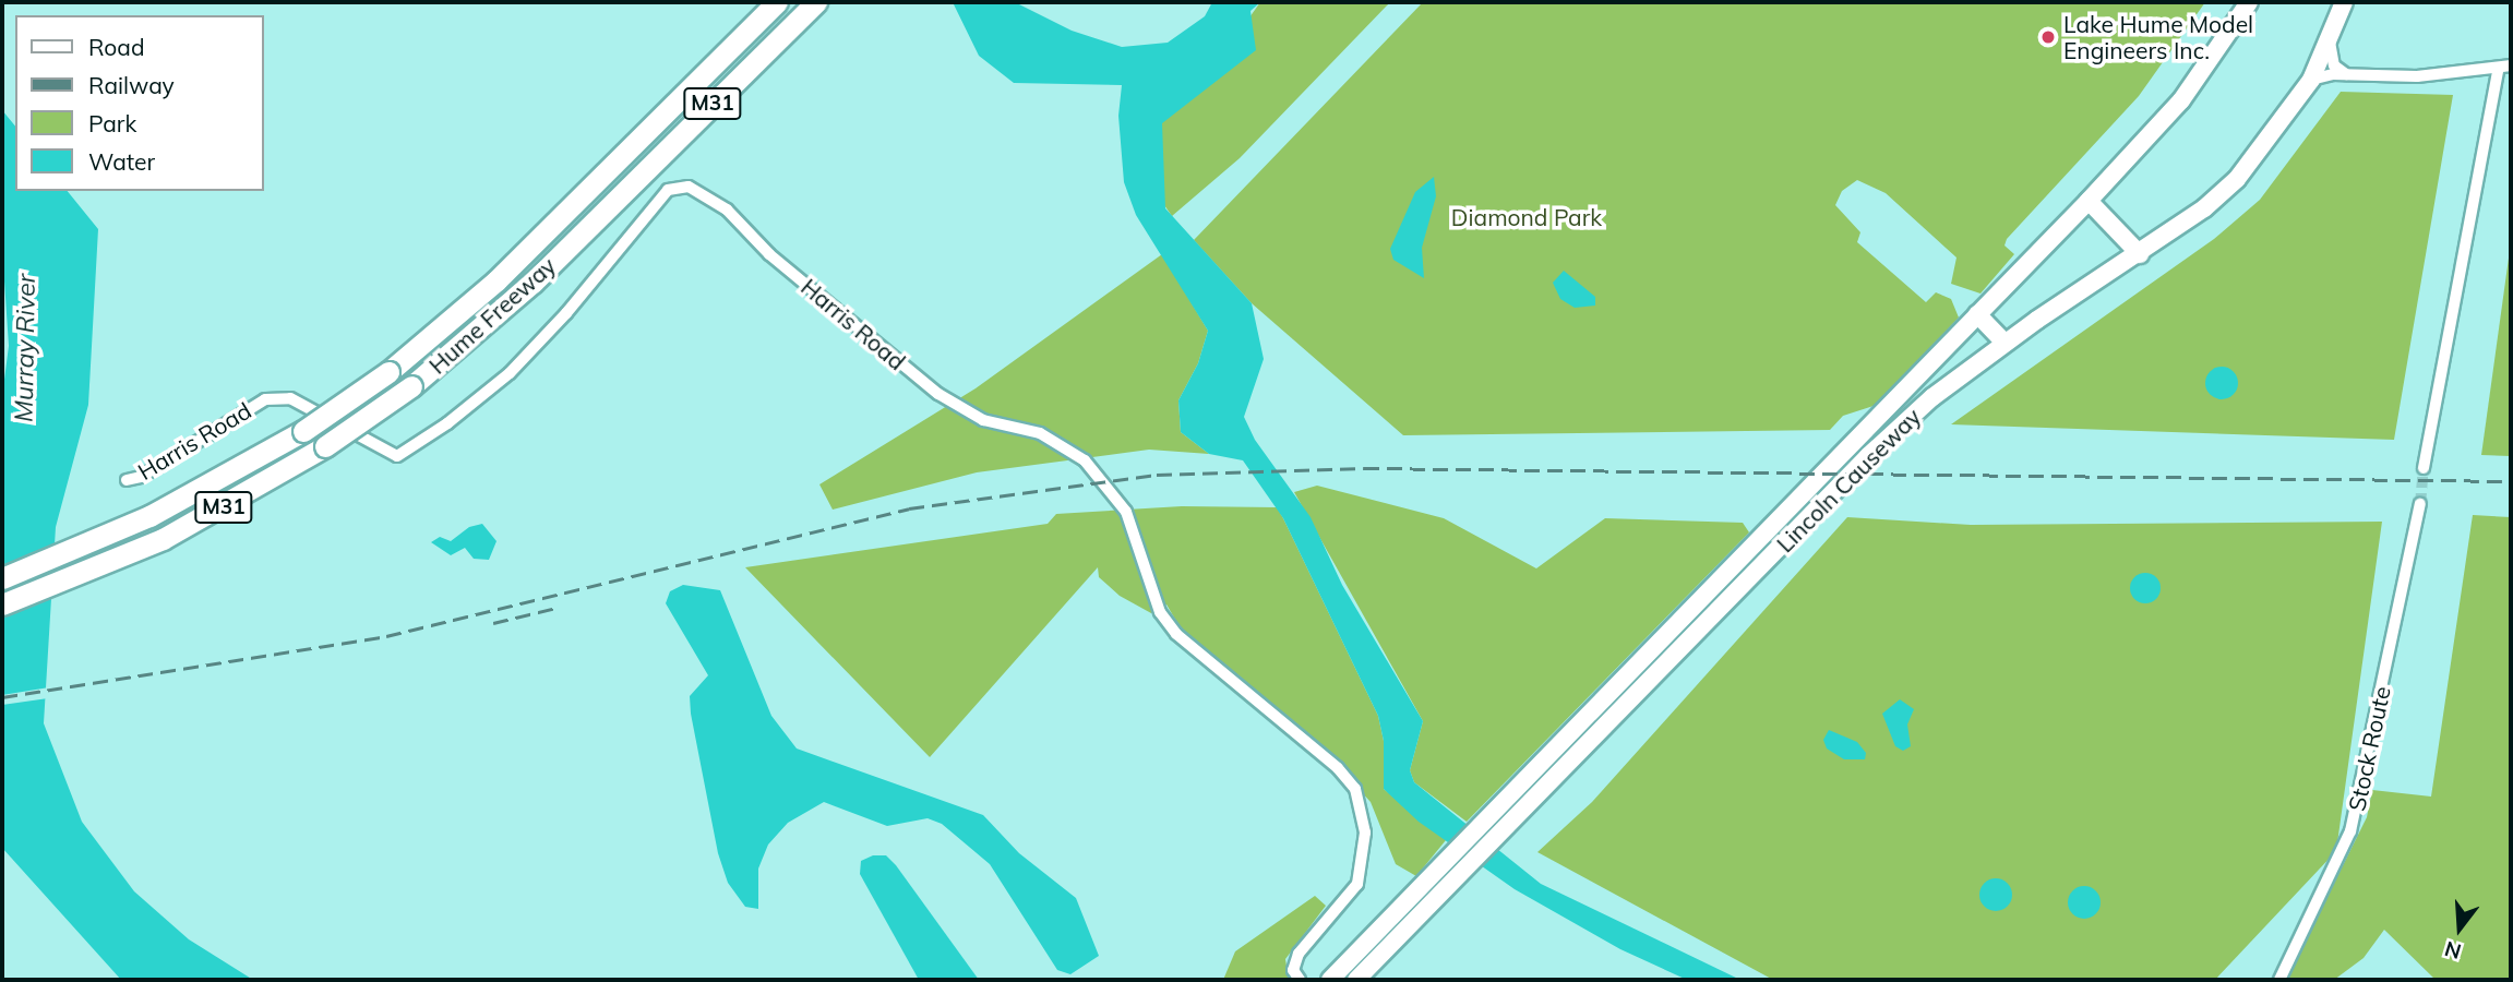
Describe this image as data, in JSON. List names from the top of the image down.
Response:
{
  "streets": {
    "highway": ["M31", "Hume Freeway"],
    "main road": ["Lincoln Causeway"],
    "street": ["Harris Road", "Stock Route"]
  },
  "water": ["Murray River"],
  "parks": ["Diamond Park"],
  "places": ["Lake Hume Model Engineers Inc."],
  "legend": [
    "Road",
    "Railway",
    "Park",
    "Water"
  ],
  "north": "bottom"
}
